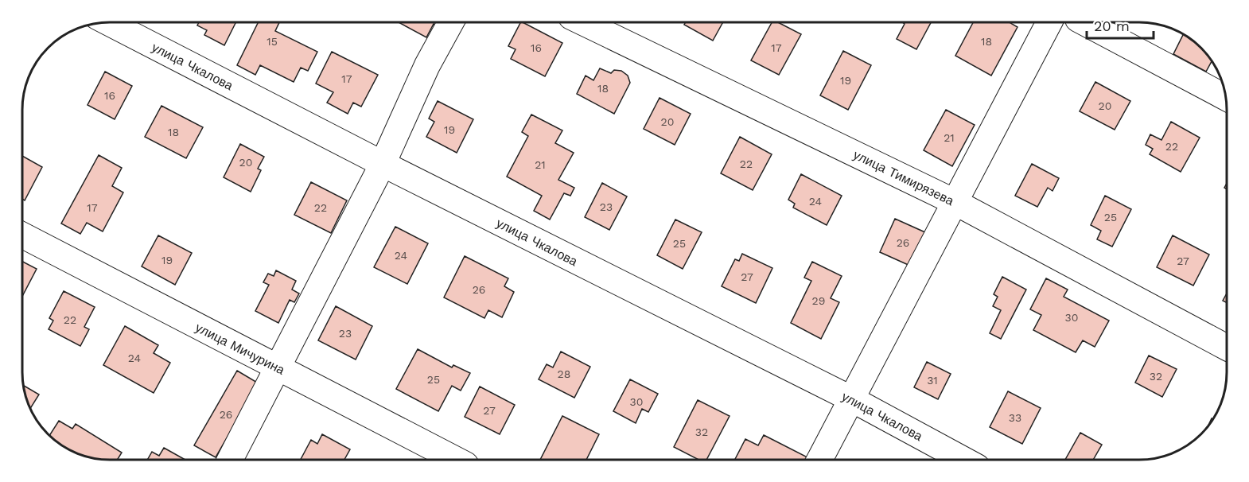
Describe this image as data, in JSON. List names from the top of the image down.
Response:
{
  "streets": {
    "street": ["улица Чкалова", "улица Тимирязева", "улица Мичурина"]
  },
  "house_numbers": [
    "15",
    "18",
    "16",
    "17",
    "17",
    "19",
    "18",
    "16",
    "20",
    "20",
    "19",
    "18",
    "21",
    "22",
    "20",
    "22",
    "21",
    "24",
    "23",
    "17",
    "22",
    "25",
    "26",
    "25",
    "24",
    "19",
    "27",
    "27",
    "26",
    "29",
    "30",
    "22",
    "23",
    "24",
    "28",
    "32",
    "25",
    "31",
    "30",
    "27",
    "26",
    "33",
    "32"
  ],
  "scale_bar": "20 m"
}
